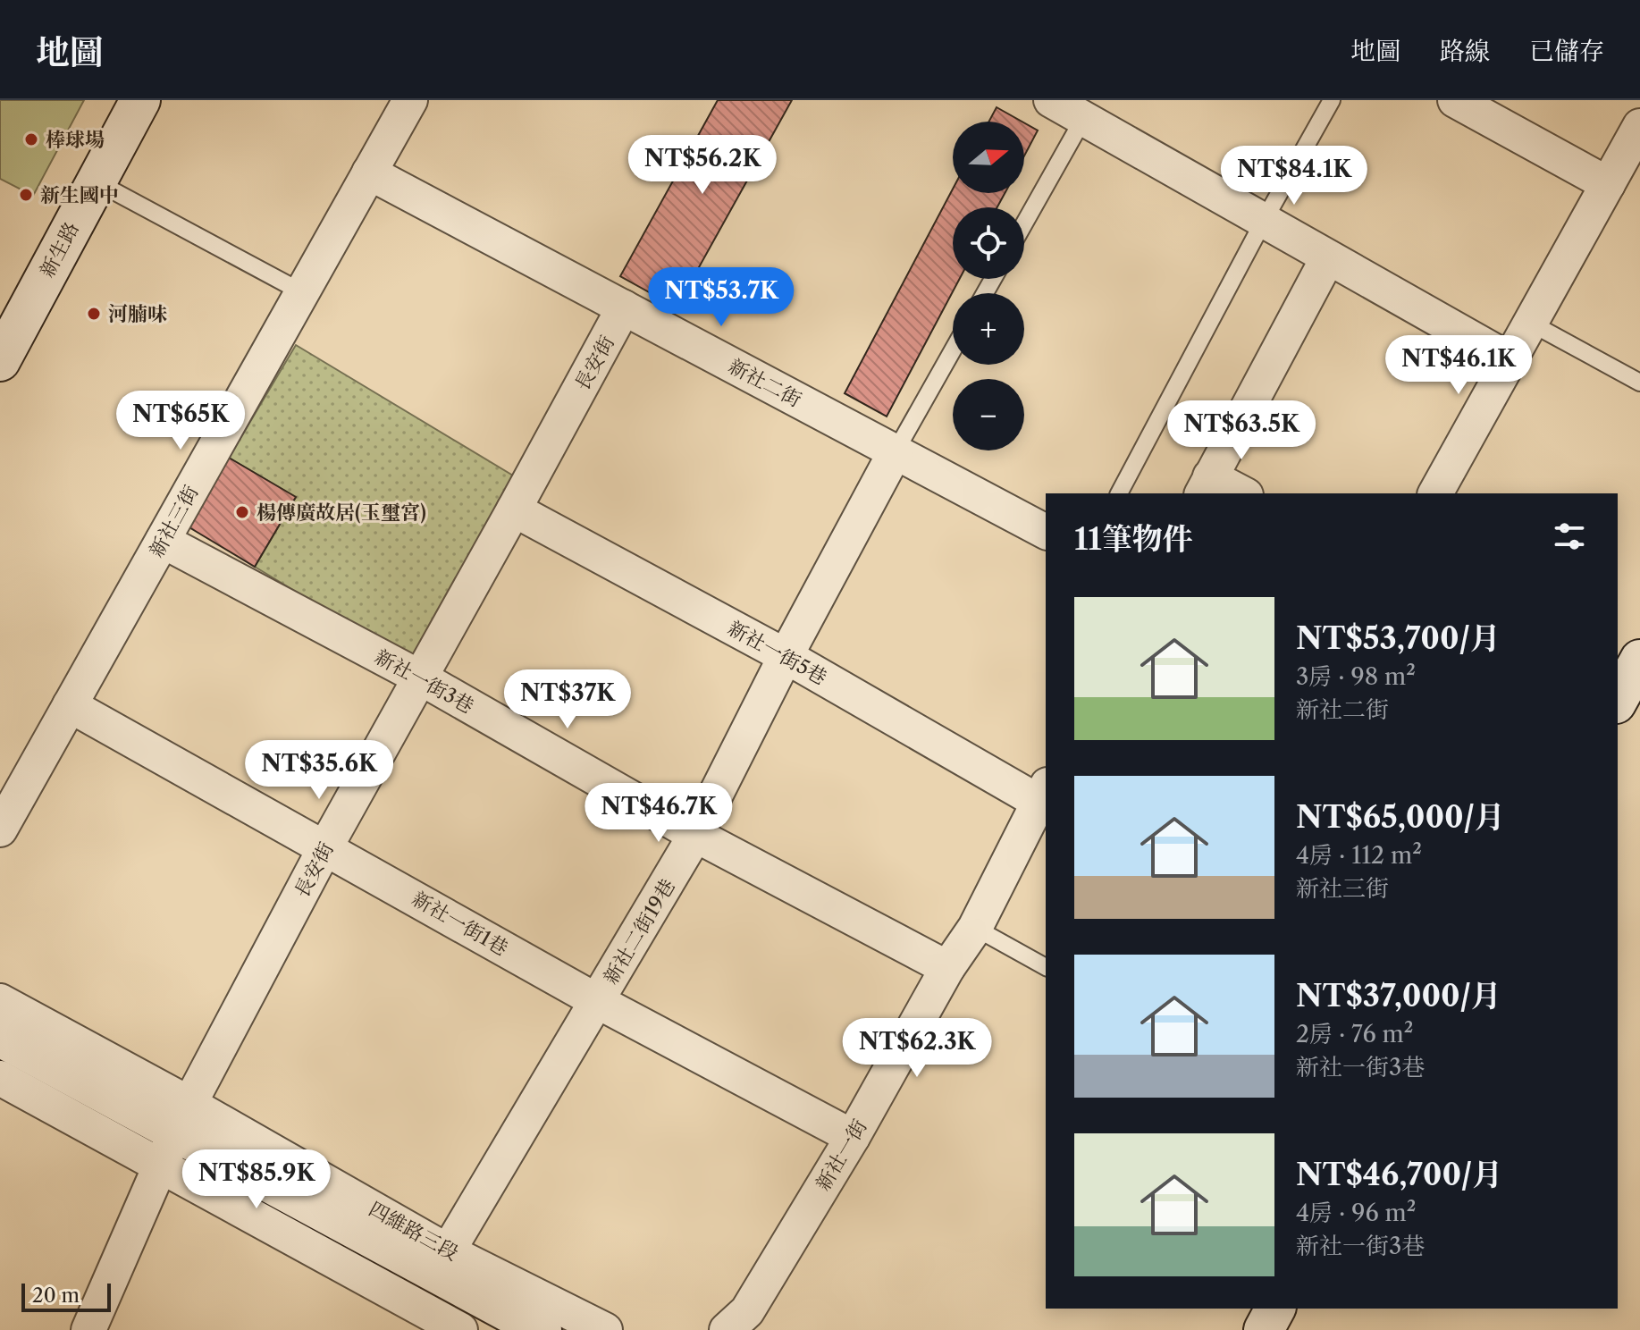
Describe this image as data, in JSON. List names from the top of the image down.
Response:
{
  "streets": {
    "street": [
      "新生路",
      "長安街",
      "新社二街",
      "新社三街",
      "新社一街5巷",
      "新社一街3巷",
      "新社一街1巷",
      "新社二街19巷",
      "新社一街",
      "四維路三段"
    ]
  },
  "crossings": [
    ["長安街", "新社二街"],
    ["長安街", "新社一街5巷"],
    ["長安街", "新社一街3巷"],
    ["長安街", "新社一街1巷"],
    ["長安街", "四維路三段"],
    ["新社二街", "新社三街"],
    ["新社二街", "新社二街19巷"],
    ["新社三街", "新社一街3巷"],
    ["新社三街", "新社一街1巷"],
    ["新社一街5巷", "新社二街19巷"],
    ["新社一街5巷", "新社一街"],
    ["新社一街3巷", "新社二街19巷"],
    ["新社一街3巷", "新社一街"],
    ["新社一街1巷", "新社二街19巷"],
    ["新社一街1巷", "新社一街"],
    ["新社二街19巷", "四維路三段"]
  ],
  "places": [
    "棒球場",
    "新生國中",
    "河腩味",
    "楊傳廣故居(玉璽宮)"
  ],
  "scale_bar": "20 m",
  "north": "right",
  "page": {
    "header": "地圖",
    "nav": ["地圖", "路線", "已儲存"],
    "map_buttons": ["+", "−"],
    "price": [
      "NT$56.2K",
      "NT$84.1K",
      "NT$53.7K",
      "NT$46.1K",
      "NT$65K",
      "NT$63.5K",
      "NT$37K",
      "NT$35.6K",
      "NT$46.7K",
      "NT$62.3K",
      "NT$85.9K"
    ],
    "heading": "11筆物件",
    "list": [
      {
        "name": "NT$53,700/月",
        "note": "3房 · 98 m² · 新社二街"
      },
      {
        "name": "NT$65,000/月",
        "note": "4房 · 112 m² · 新社三街"
      },
      {
        "name": "NT$37,000/月",
        "note": "2房 · 76 m² · 新社一街3巷"
      },
      {
        "name": "NT$46,700/月",
        "note": "4房 · 96 m² · 新社一街3巷"
      }
    ],
    "scale": "20 m"
  }
}
